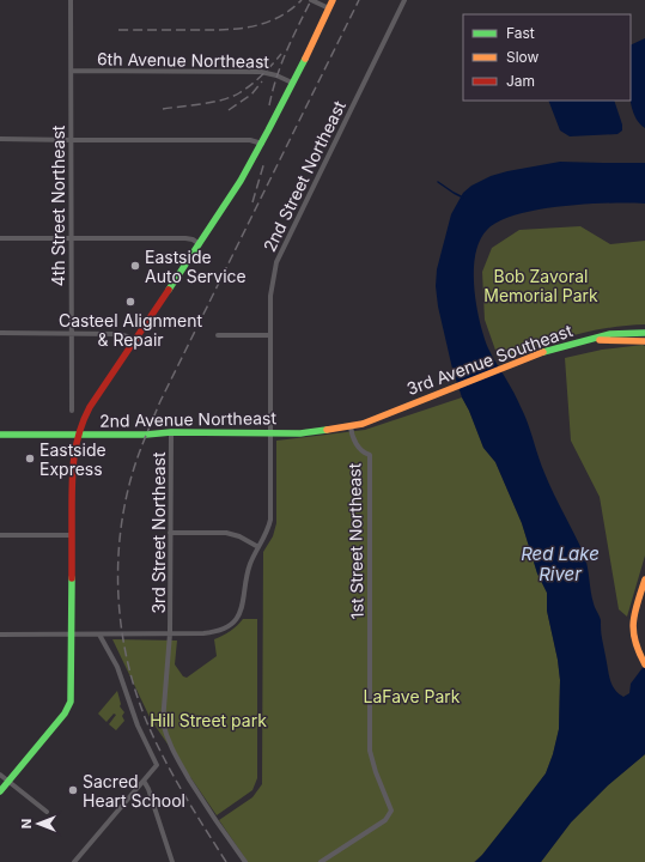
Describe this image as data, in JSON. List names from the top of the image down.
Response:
{
  "streets": {
    "main road": ["3rd Avenue Southeast", "2nd Avenue Northeast"],
    "street": [
      "6th Avenue Northeast",
      "2nd Street Northeast",
      "4th Street Northeast",
      "3rd Street Northeast",
      "1st Street Northeast"
    ]
  },
  "crossings": [
    ["6th Avenue Northeast", "4th Street Northeast"],
    ["2nd Street Northeast", "2nd Avenue Northeast"],
    ["2nd Street Northeast", "3rd Street Northeast"],
    ["3rd Avenue Southeast", "2nd Avenue Northeast"],
    ["2nd Avenue Northeast", "3rd Street Northeast"],
    ["2nd Avenue Northeast", "1st Street Northeast"]
  ],
  "water": ["Red Lake River"],
  "parks": ["Bob Zavoral Memorial Park", "LaFave Park", "Hill Street park"],
  "places": [
    "Eastside Auto Service",
    "Casteel Alignment & Repair",
    "Eastside Express",
    "Sacred Heart School"
  ],
  "legend": ["Fast", "Slow", "Jam"],
  "north": "left"
}
